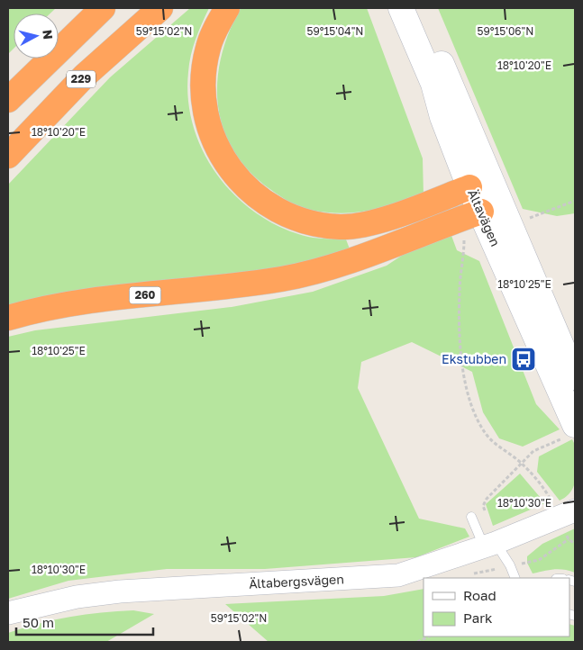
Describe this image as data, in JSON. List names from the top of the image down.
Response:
{
  "streets": {
    "highway": ["229", "260"],
    "main road": ["Ältavägen"],
    "street": ["Ältabergsvägen"]
  },
  "crossings": [
    ["Ältavägen", "260"]
  ],
  "places": {
    "bus stop": ["Ekstubben"]
  },
  "legend": ["Road", "Park"],
  "scale_bar": "50 m",
  "north": "right",
  "coordinates": [
    "59°15'02\"N",
    "59°15'04\"N",
    "59°15'06\"N",
    "18°10'20\"E",
    "18°10'25\"E",
    "18°10'30\"E"
  ]
}
